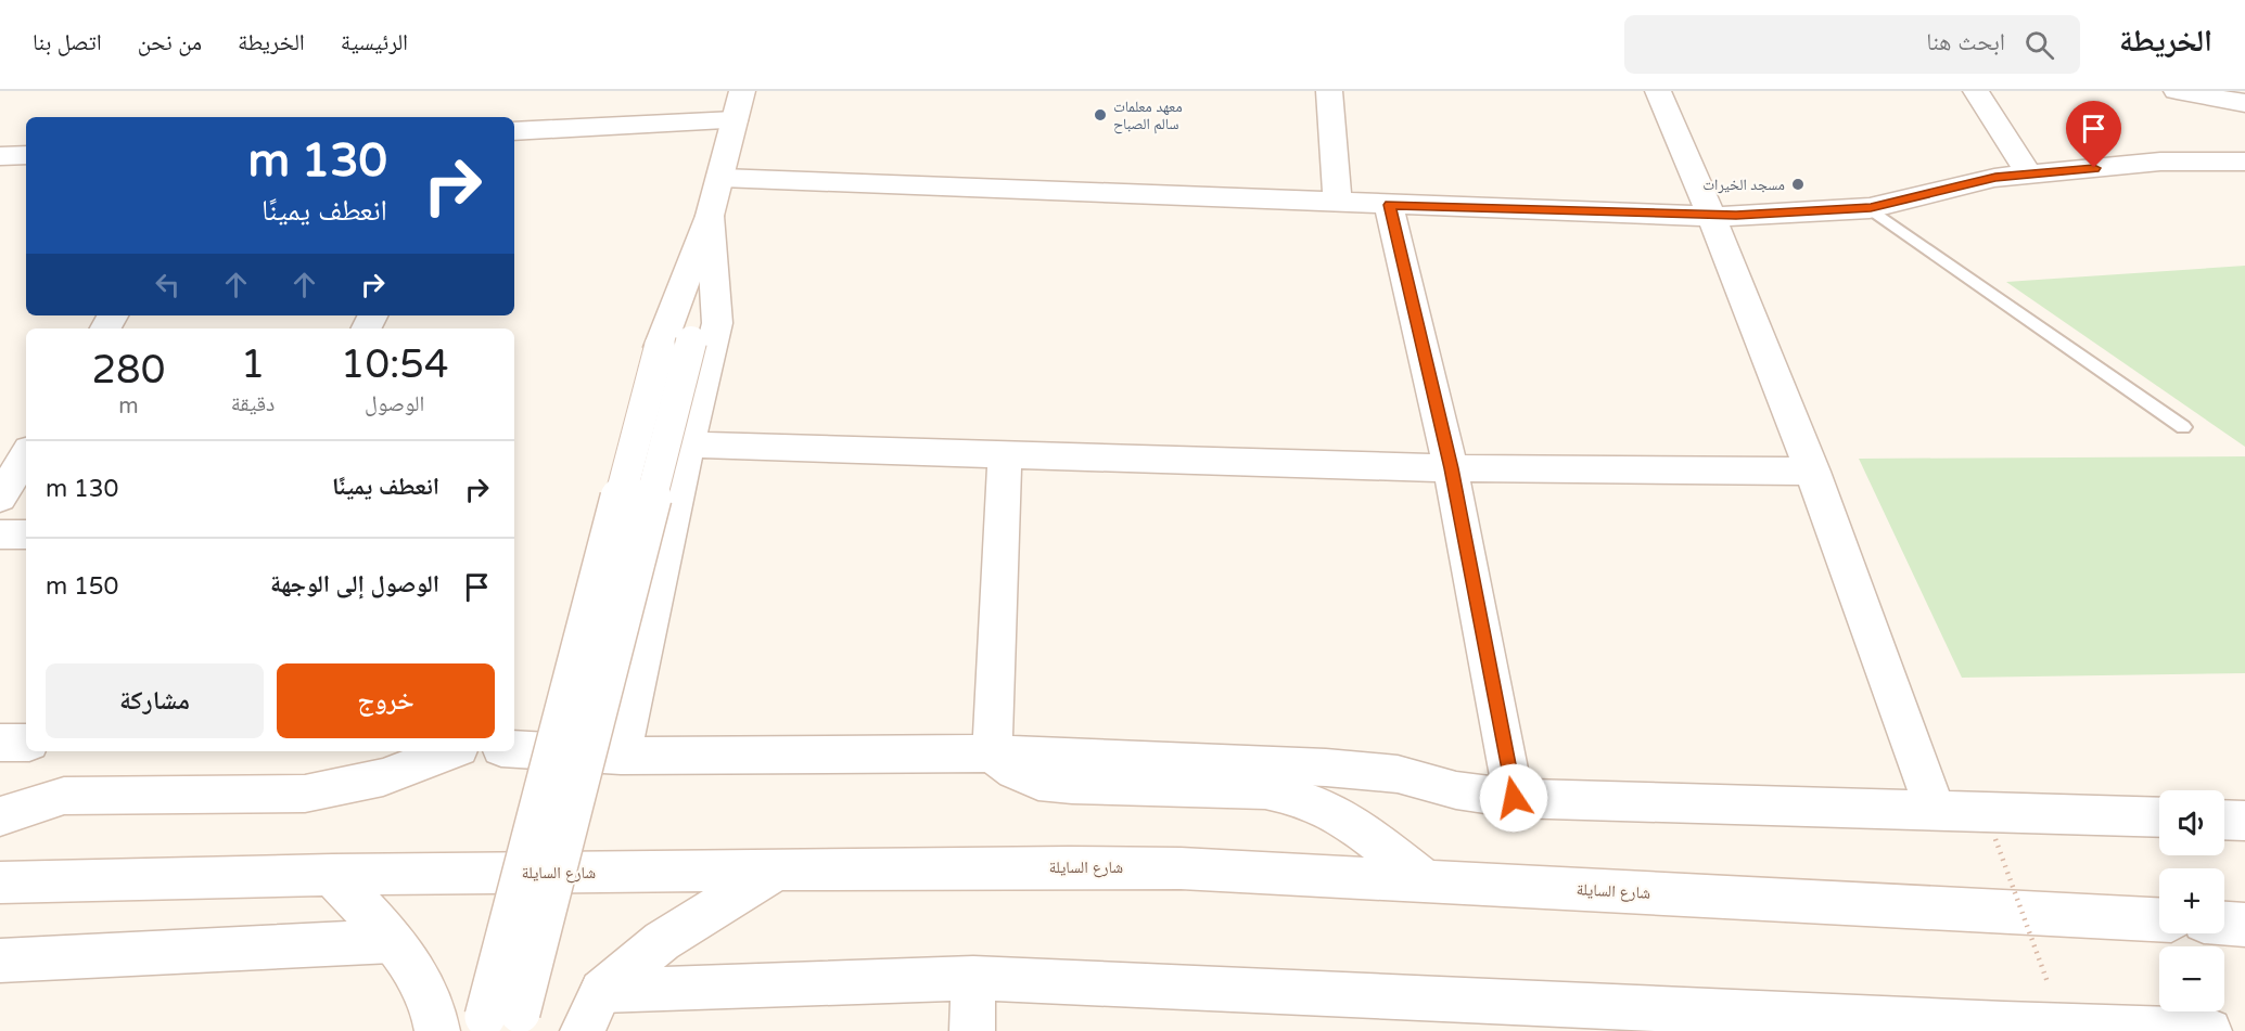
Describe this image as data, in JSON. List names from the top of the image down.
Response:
{
  "streets": {
    "street": ["شارع السايلة"]
  },
  "places": ["معهد معلمات سالم الصباح", "مسجد الخيرات"],
  "page": {
    "header": "الخريطة",
    "search": "ابحث هنا",
    "nav": [
      "الرئيسية",
      "الخريطة",
      "من نحن",
      "اتصل بنا"
    ],
    "turn": ["130 m", "انعطف يمينًا"],
    "eta": [
      "10:54",
      "الوصول",
      "1",
      "دقيقة",
      "280",
      "m"
    ],
    "list": [
      {
        "name": "انعطف يمينًا",
        "value": "130 m"
      },
      {
        "name": "الوصول إلى الوجهة",
        "value": "150 m"
      }
    ],
    "buttons": ["خروج", "مشاركة"],
    "map_buttons": ["+", "−"]
  }
}
